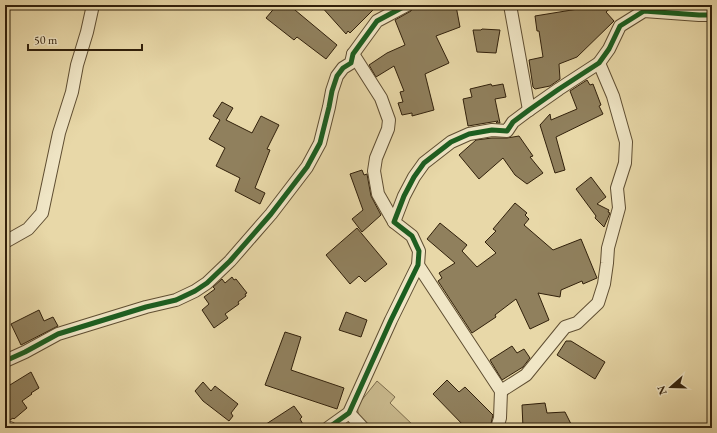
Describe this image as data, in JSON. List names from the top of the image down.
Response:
{
  "scale_bar": "50 m",
  "north": "left"
}
